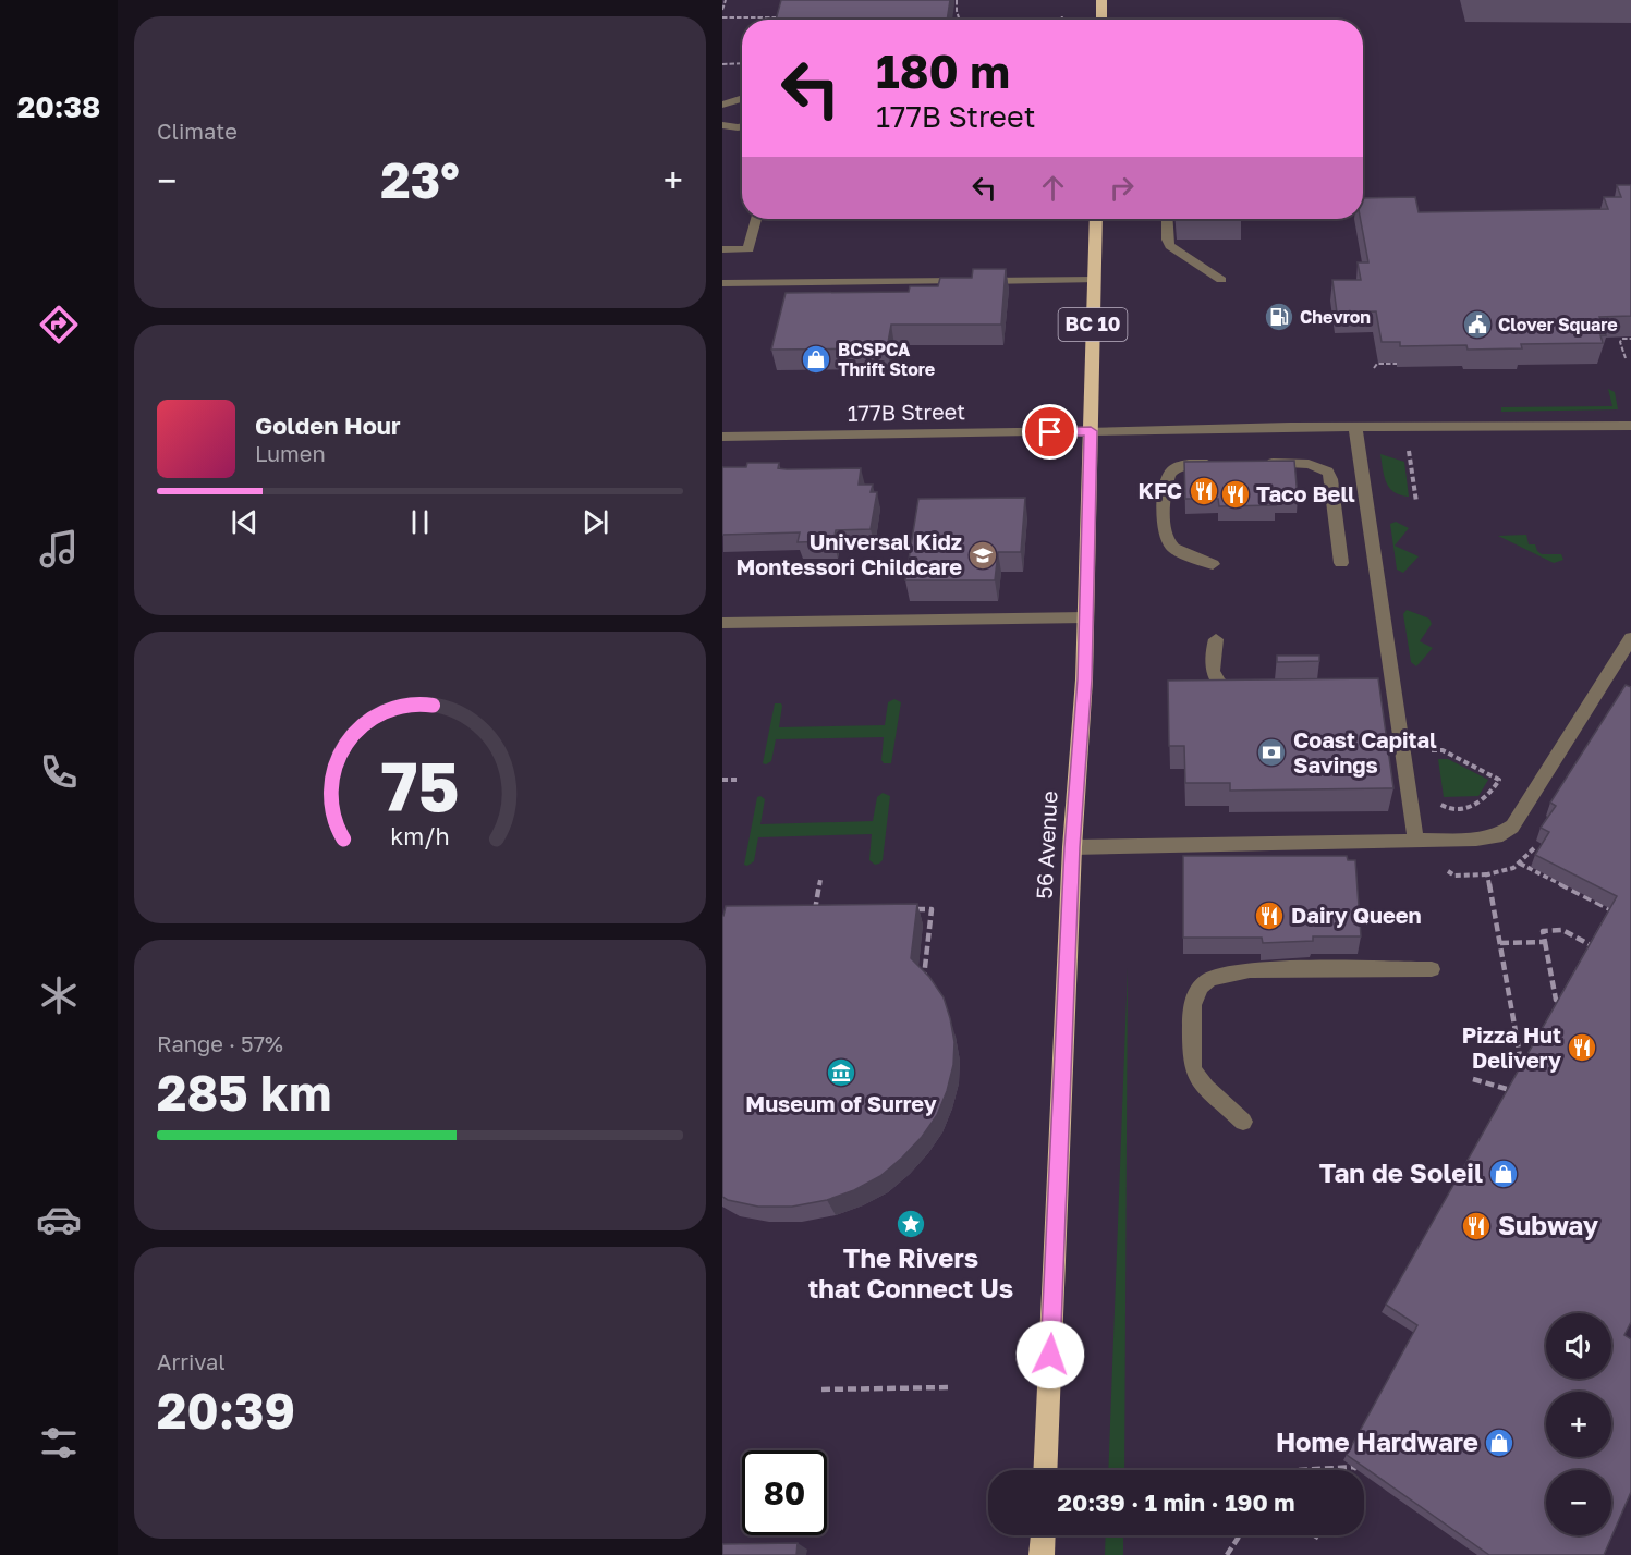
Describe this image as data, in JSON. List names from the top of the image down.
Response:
{
  "streets": {
    "highway": ["BC 10", "56 Avenue"],
    "street": ["177B Street"]
  },
  "crossings": [
    ["177B Street", "56 Avenue"]
  ],
  "places": {
    "fuel station": ["Chevron"],
    "public building": ["Clover Square"],
    "shop": ["BCSPCA Thrift Store", "Tan de Soleil", "Home Hardware"],
    "restaurant": [
      "KFC",
      "Taco Bell",
      "Dairy Queen",
      "Pizza Hut Delivery",
      "Subway"
    ],
    "school or university": ["Universal Kidz Montessori Childcare"],
    "bank": ["Coast Capital Savings"],
    "museum": ["Museum of Surrey"],
    "place": ["The Rivers that Connect Us"]
  },
  "page": {
    "tabs": "20:38",
    "tile": [
      "Climate",
      ["Range · 57%", "285 km"],
      ["Arrival", "20:39"]
    ],
    "turn": ["180 m", "177B Street"],
    "heat": ["−", "23°", "+"],
    "song": ["Golden Hour", "Lumen"],
    "map_buttons": ["+", "−"],
    "limit": "80",
    "trip": "20:39 · 1 min · 190 m",
    "gauge": ["75", "km/h"]
  }
}
